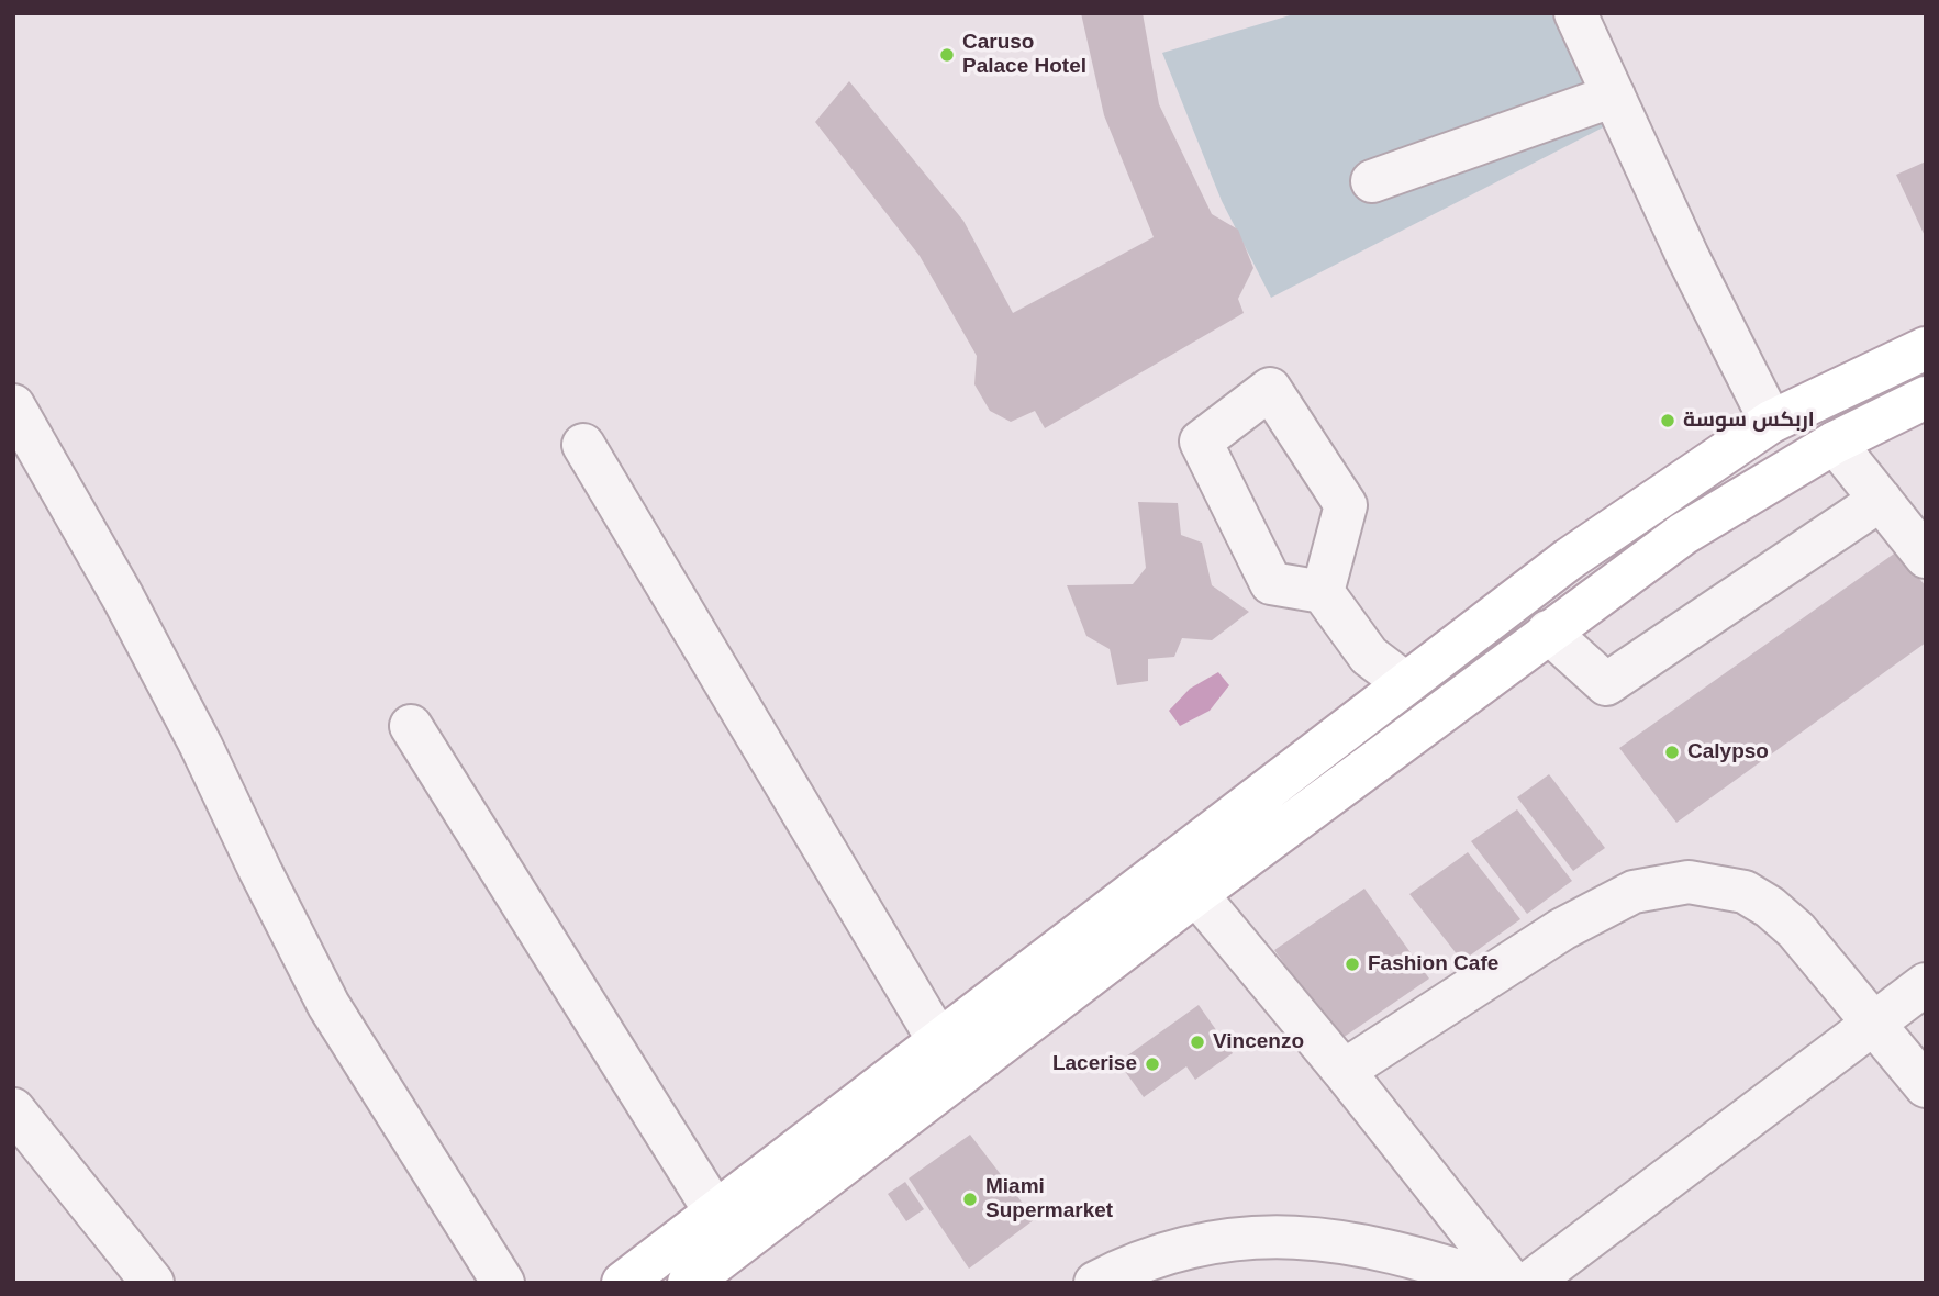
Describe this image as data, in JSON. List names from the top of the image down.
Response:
{
  "places": [
    "Caruso Palace Hotel",
    "اربكس سوسة",
    "Calypso",
    "Fashion Cafe",
    "Vincenzo",
    "Lacerise",
    "Miami Supermarket"
  ]
}
